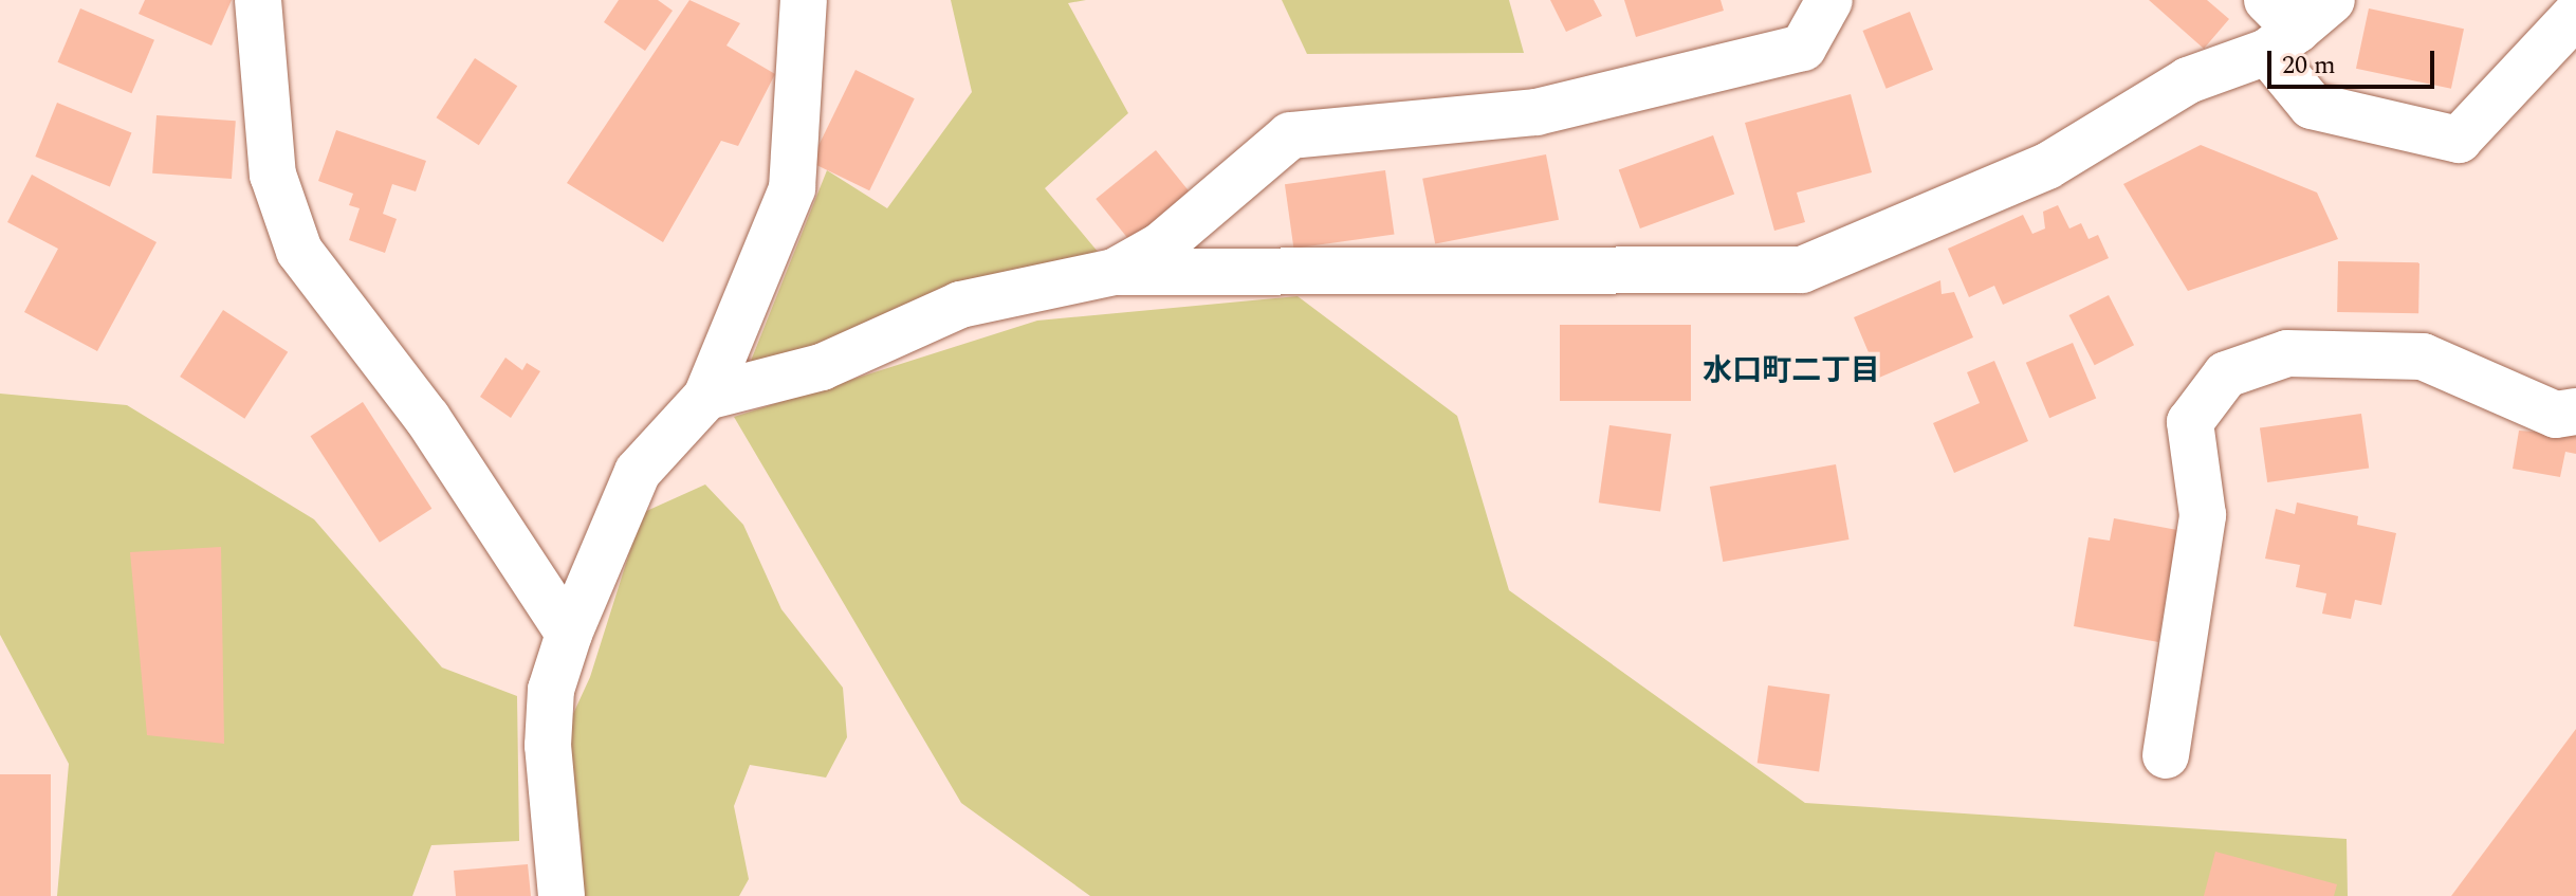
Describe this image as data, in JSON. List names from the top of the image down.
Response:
{
  "districts": ["水口町二丁目"],
  "scale_bar": "20 m"
}
